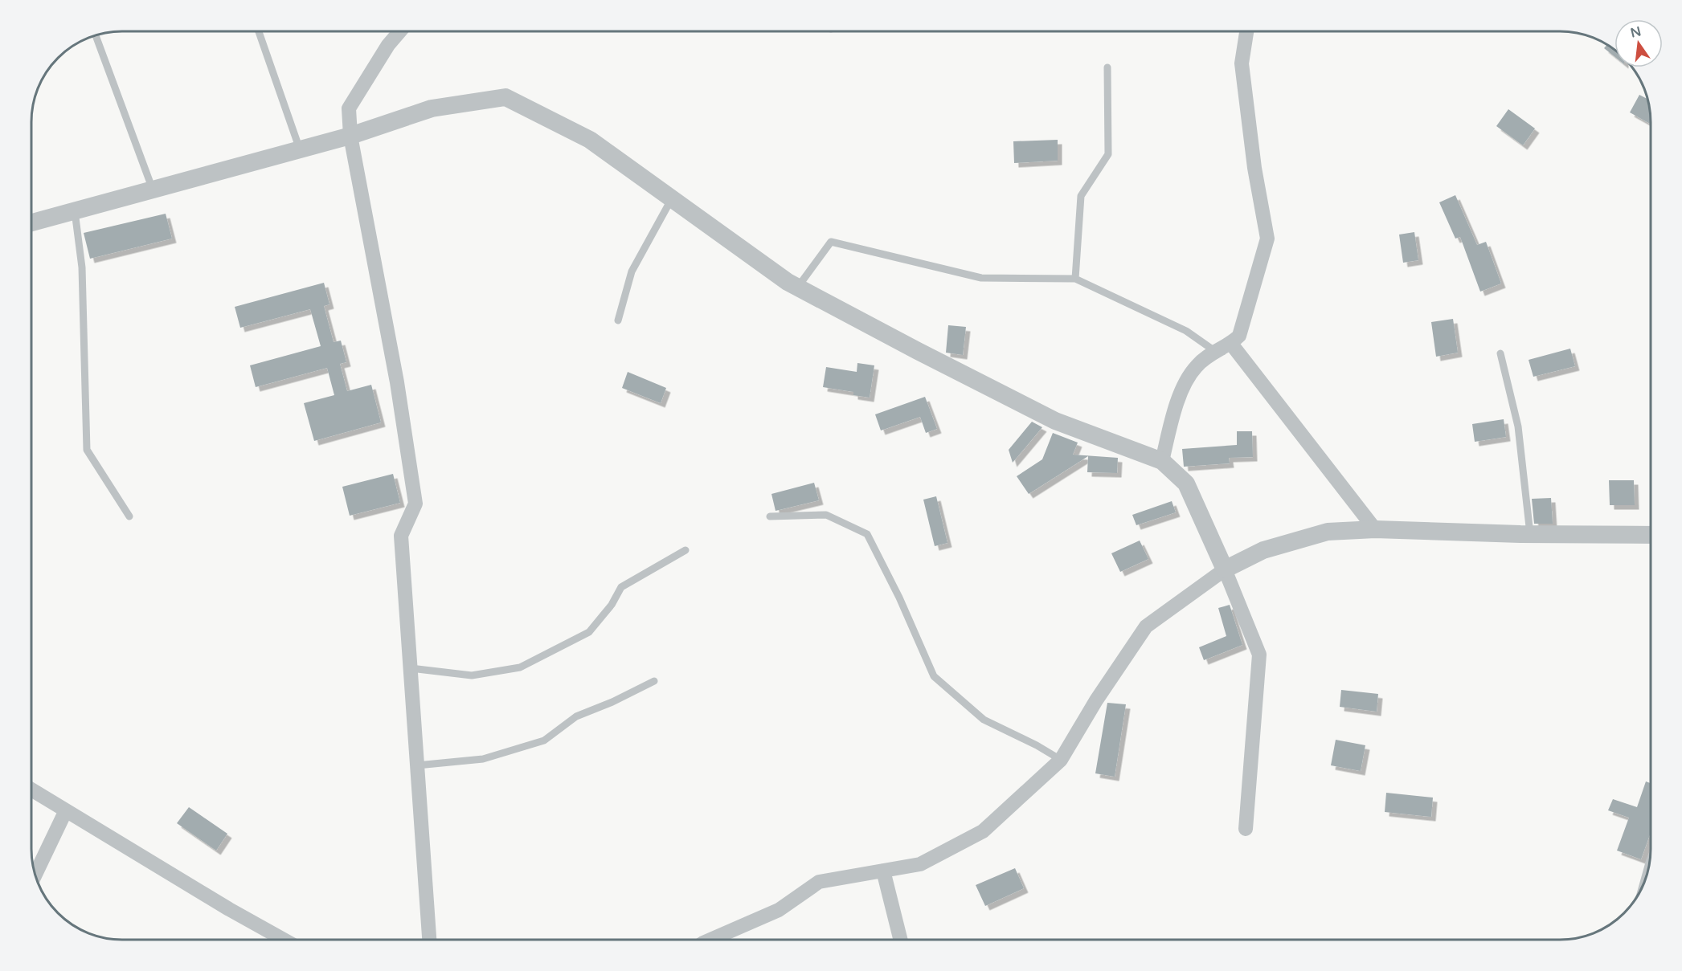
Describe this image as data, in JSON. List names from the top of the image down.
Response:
{
  "north": "top"
}
